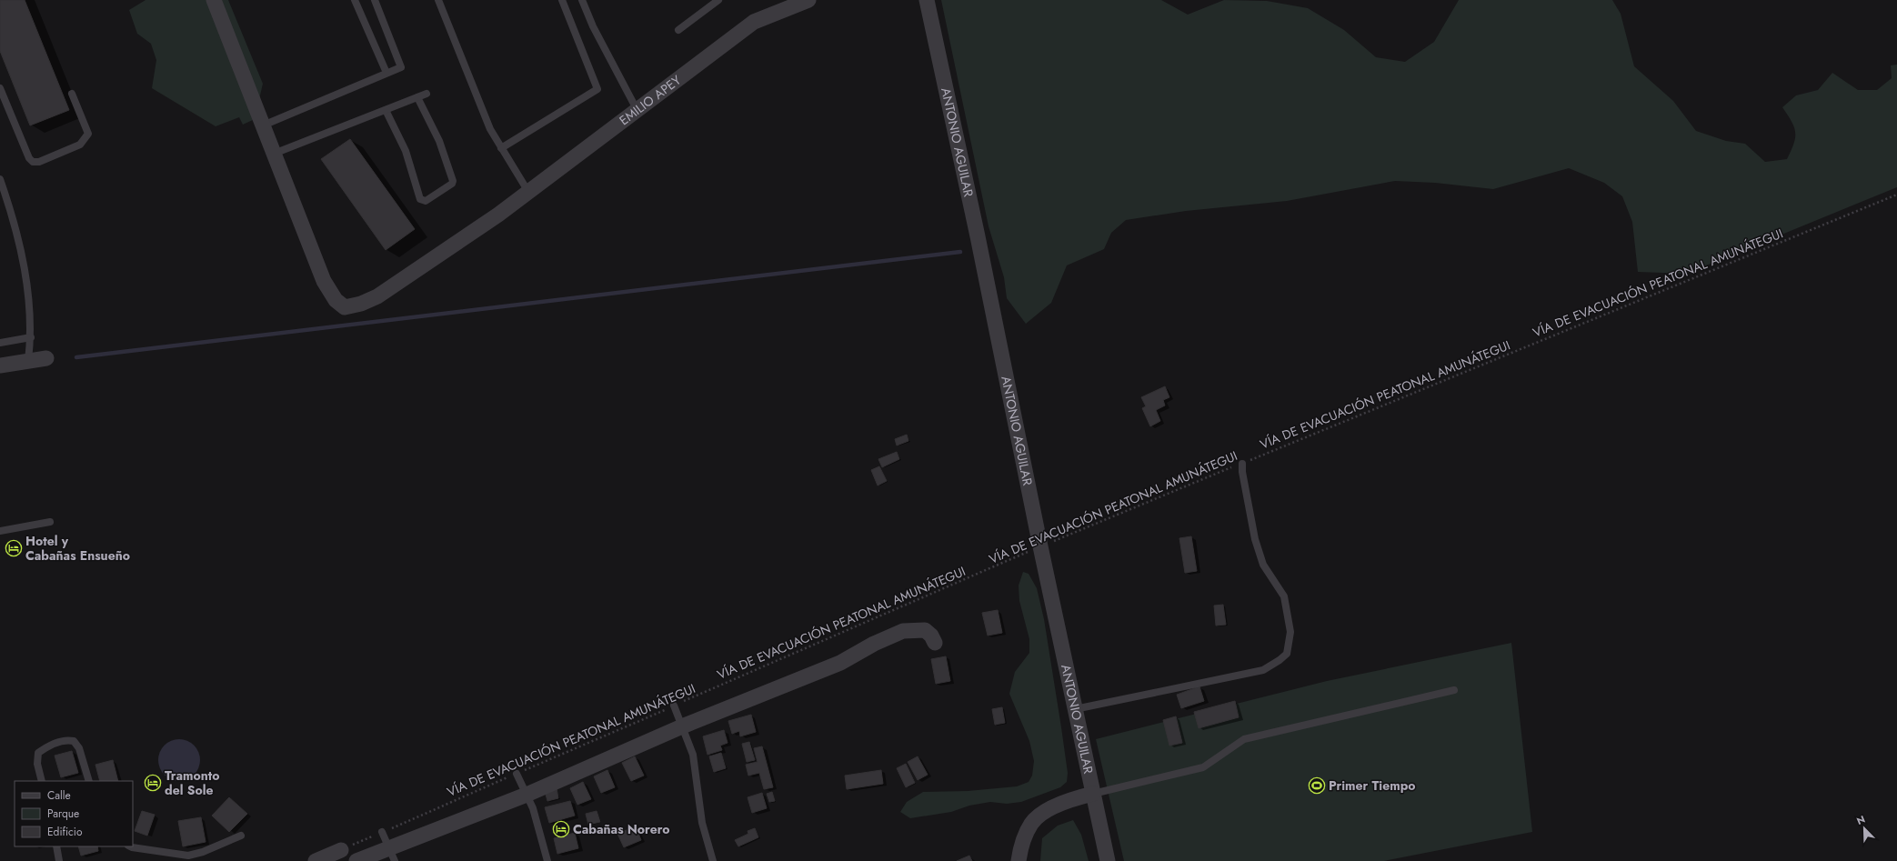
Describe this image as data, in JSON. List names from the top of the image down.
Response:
{
  "streets": {
    "street": ["EMILIO APEY", "ANTONIO AGUILAR"],
    "path": ["VÍA DE EVACUACIÓN PEATONAL AMUNÁTEGUI"]
  },
  "crossings": [
    ["ANTONIO AGUILAR", "VÍA DE EVACUACIÓN PEATONAL AMUNÁTEGUI"]
  ],
  "places": {
    "hotel": ["Hotel y Cabañas Ensueño", "Tramonto del Sole", "Cabañas Norero"],
    "sports": ["Primer Tiempo"]
  },
  "legend": ["Calle", "Parque", "Edificio"],
  "north": "top left"
}
